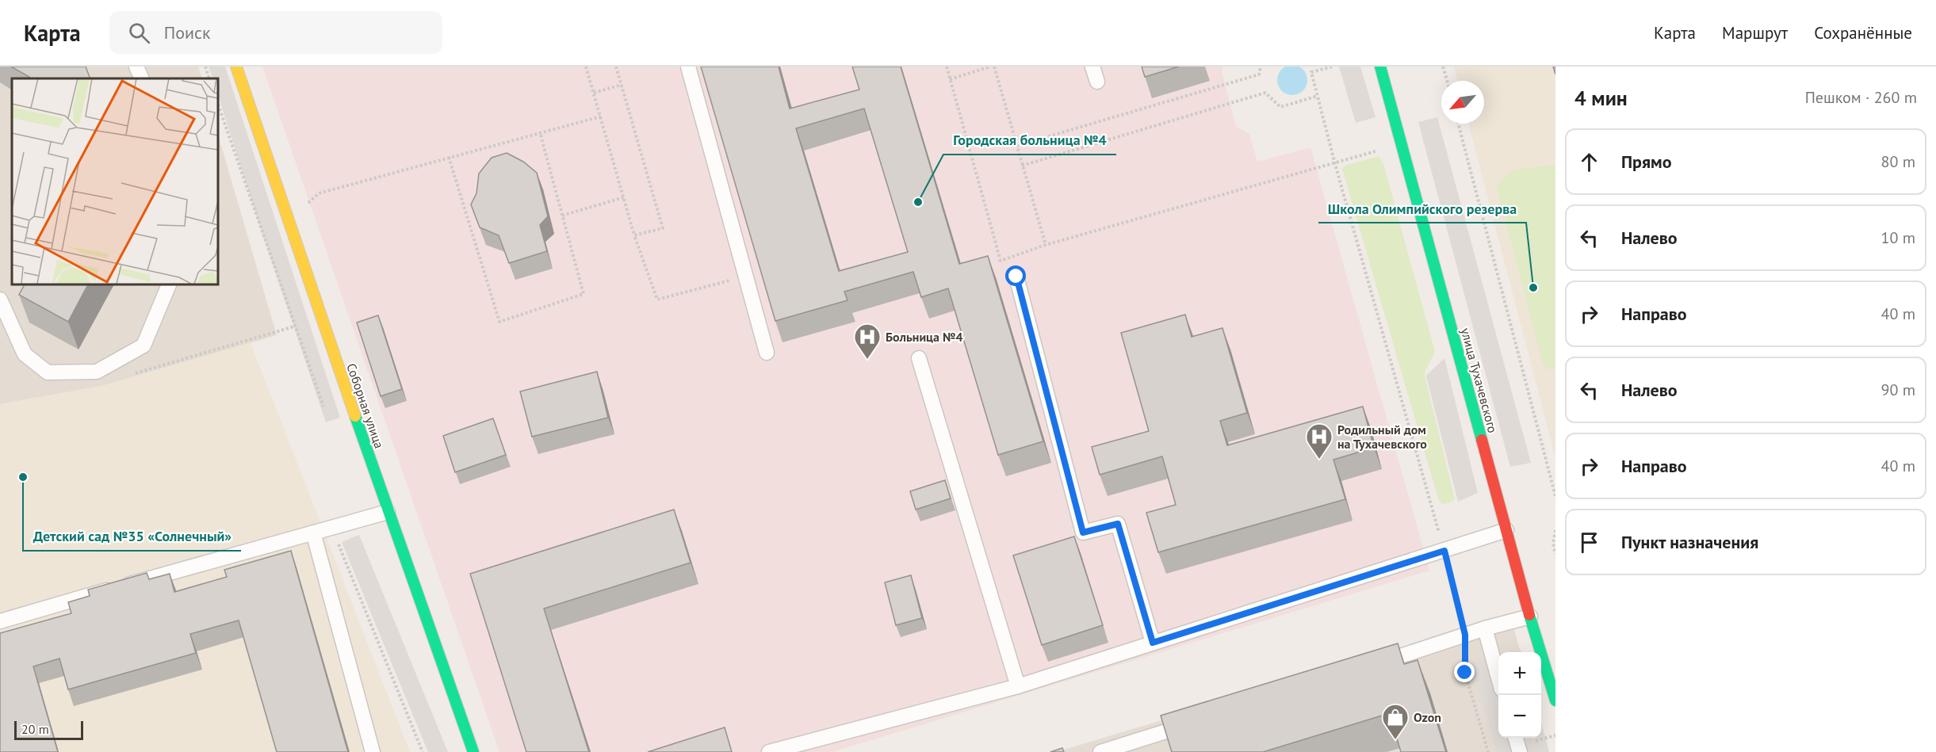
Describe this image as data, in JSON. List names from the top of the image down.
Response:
{
  "streets": {
    "street": ["улица Тухачевского", "Соборная улица"]
  },
  "places": {
    "other": ["Городская больница №4", "Школа Олимпийского резерва", "Детский сад №35 «Солнечный»"],
    "hospital": ["Больница №4", "Родильный дом на Тухачевского"],
    "shop": ["Ozon"]
  },
  "scale_bar": "20 m",
  "north": "bottom left",
  "page": {
    "header": "Карта",
    "search": "Поиск",
    "nav": ["Карта", "Маршрут", "Сохранённые"],
    "heading": ["4 мин", "Пешком · 260 m"],
    "list": [
      ["Прямо", "80 m"],
      ["Налево", "10 m"],
      ["Направо", "40 m"],
      ["Налево", "90 m"],
      ["Направо", "40 m"],
      "Пункт назначения"
    ],
    "map_buttons": ["+", "−"],
    "scale": "20 m"
  }
}
